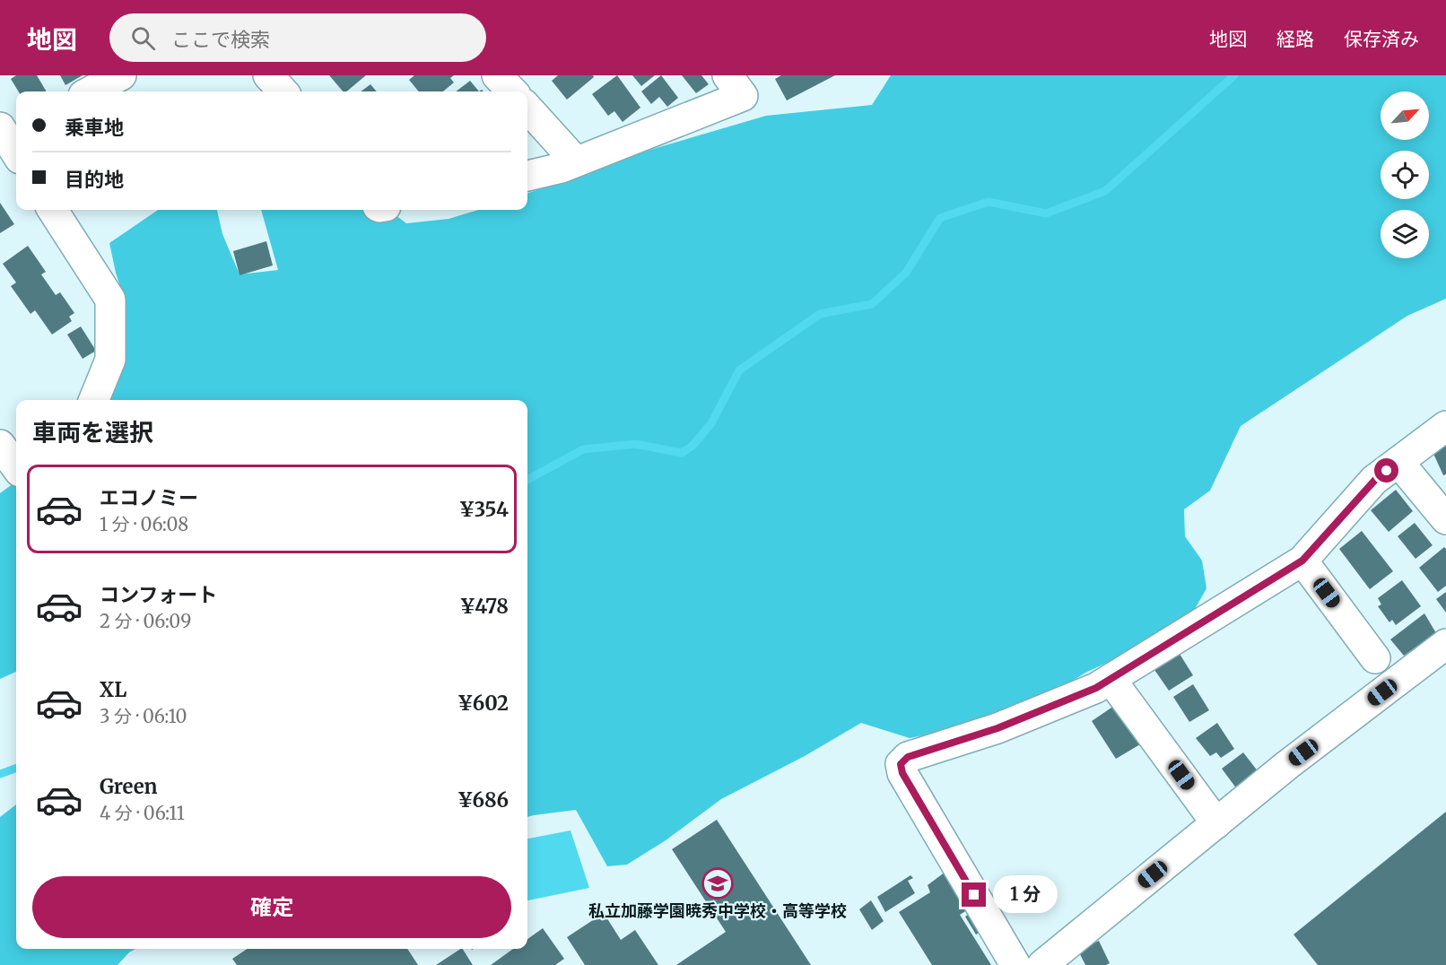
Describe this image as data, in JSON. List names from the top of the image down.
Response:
{
  "places": {
    "school or university": ["私立加藤学園暁秀中学校・高等学校"]
  },
  "north": "top right",
  "page": {
    "header": "地図",
    "search": "ここで検索",
    "nav": ["地図", "経路", "保存済み"],
    "banner": ["乗車地", "目的地"],
    "heading": "車両を選択",
    "list": [
      {
        "name": "エコノミー",
        "note": "1 分 · 06:08",
        "value": "¥354"
      },
      {
        "name": "コンフォート",
        "note": "2 分 · 06:09",
        "value": "¥478"
      },
      {
        "name": "XL",
        "note": "3 分 · 06:10",
        "value": "¥602"
      },
      {
        "name": "Green",
        "note": "4 分 · 06:11",
        "value": "¥686"
      }
    ],
    "buttons": "確定",
    "bubble": "1 分"
  }
}
